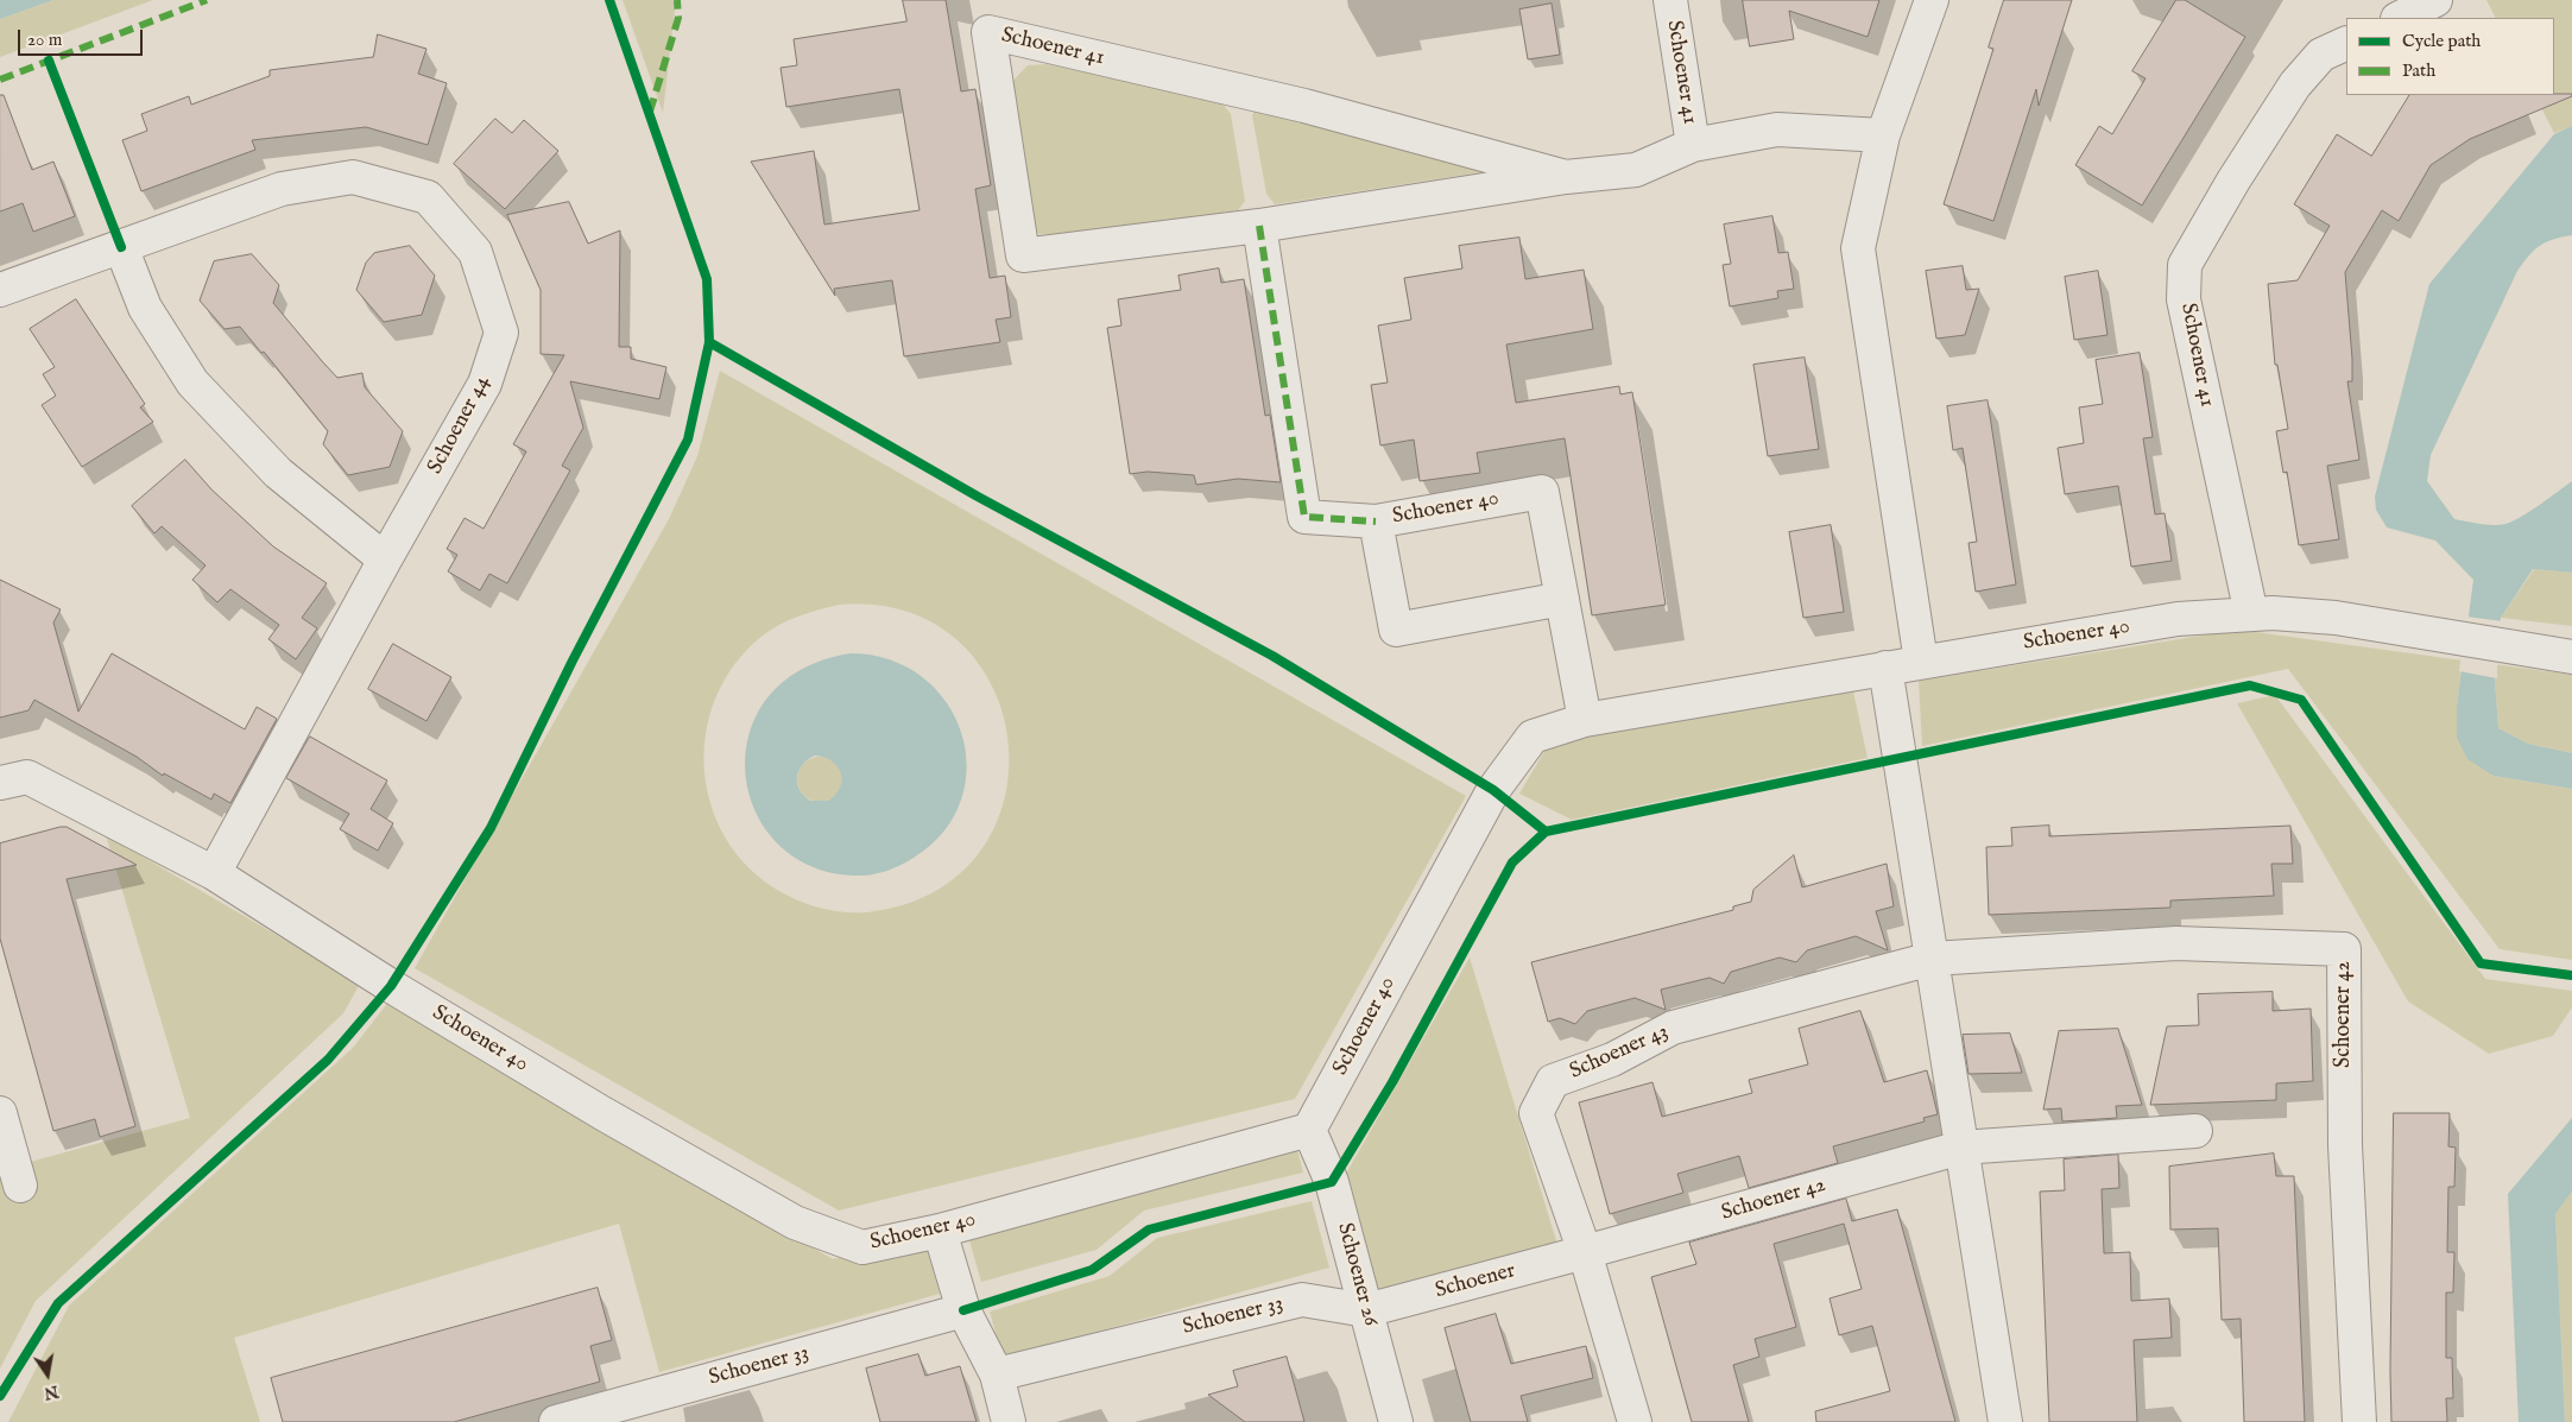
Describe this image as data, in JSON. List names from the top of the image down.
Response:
{
  "streets": {
    "street": [
      "Schoener 41",
      "Schoener 44",
      "Schoener 40",
      "Schoener 42",
      "Schoener 43",
      "Schoener 26",
      "Schoener",
      "Schoener 33"
    ]
  },
  "crossings": [
    ["Schoener 41", "Schoener 40"],
    ["Schoener 44", "Schoener 40"],
    ["Schoener 40", "Schoener 26"],
    ["Schoener 42", "Schoener 43"],
    ["Schoener 42", "Schoener"],
    ["Schoener 43", "Schoener"],
    ["Schoener 26", "Schoener"],
    ["Schoener 26", "Schoener 33"],
    ["Schoener", "Schoener 33"]
  ],
  "legend": ["Cycle path", "Path"],
  "scale_bar": "20 m",
  "north": "bottom"
}
